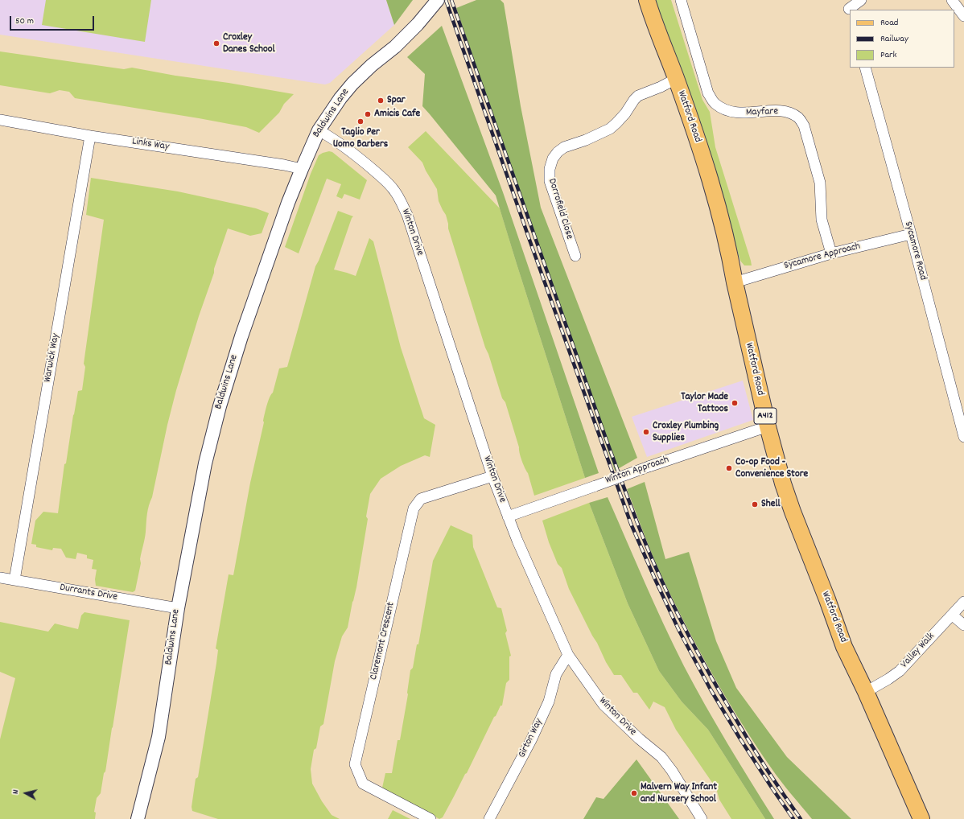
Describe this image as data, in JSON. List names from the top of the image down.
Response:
{
  "streets": {
    "main road": ["Watford Road", "A412"],
    "street": [
      "Mayfare",
      "Baldwins Lane",
      "Links Way",
      "Dorrofield Close",
      "Winton Drive",
      "Sycamore Road",
      "Sycamore Approach",
      "Warwick Way",
      "Winton Approach",
      "Durrants Drive",
      "Claremont Crescent",
      "Valley Walk",
      "Girton Way"
    ]
  },
  "crossings": [
    ["Mayfare", "Sycamore Approach"],
    ["Baldwins Lane", "Links Way"],
    ["Baldwins Lane", "Winton Drive"],
    ["Baldwins Lane", "Durrants Drive"],
    ["Watford Road", "Dorrofield Close"],
    ["Watford Road", "Sycamore Approach"],
    ["Watford Road", "Winton Approach"],
    ["Watford Road", "Valley Walk"],
    ["Links Way", "Warwick Way"],
    ["Winton Drive", "Winton Approach"],
    ["Winton Drive", "Claremont Crescent"],
    ["Winton Drive", "Girton Way"],
    ["Sycamore Road", "Sycamore Approach"],
    ["Warwick Way", "Durrants Drive"]
  ],
  "places": [
    "Croxley Danes School",
    "Spar",
    "Amicis Cafe",
    "Taglio Per Uomo Barbers",
    "Taylor Made Tattoos",
    "Croxley Plumbing Supplies",
    "Co-op Food - Convenience Store",
    "Shell",
    "Malvern Way Infant and Nursery School"
  ],
  "legend": ["Road", "Railway", "Park"],
  "scale_bar": "50 m",
  "north": "left"
}
